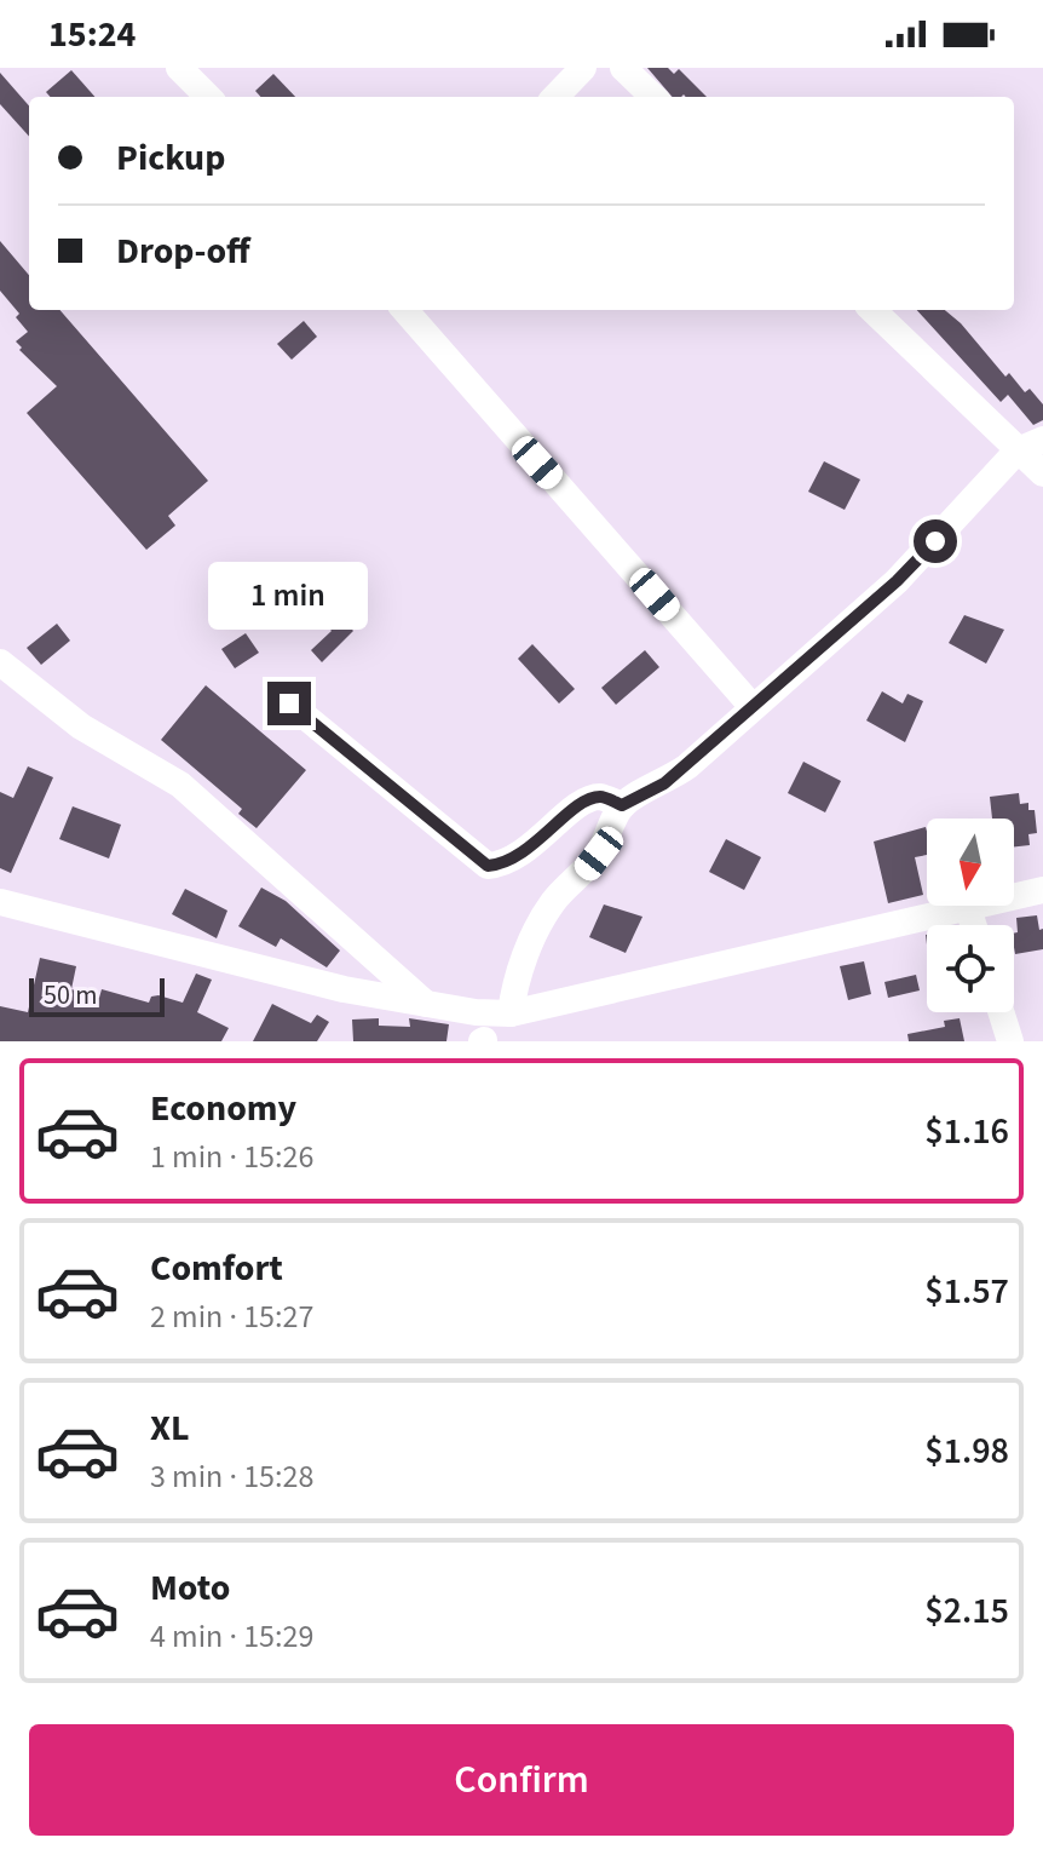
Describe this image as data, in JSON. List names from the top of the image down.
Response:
{
  "scale_bar": "50 m",
  "north": "bottom",
  "page": {
    "status": "15:24",
    "banner": ["Pickup", "Drop-off"],
    "bubble": "1 min",
    "scale": "50 m",
    "list": [
      {
        "name": "Economy",
        "note": "1 min · 15:26",
        "value": "$1.16"
      },
      {
        "name": "Comfort",
        "note": "2 min · 15:27",
        "value": "$1.57"
      },
      {
        "name": "XL",
        "note": "3 min · 15:28",
        "value": "$1.98"
      },
      {
        "name": "Moto",
        "note": "4 min · 15:29",
        "value": "$2.15"
      }
    ],
    "buttons": "Confirm"
  }
}
